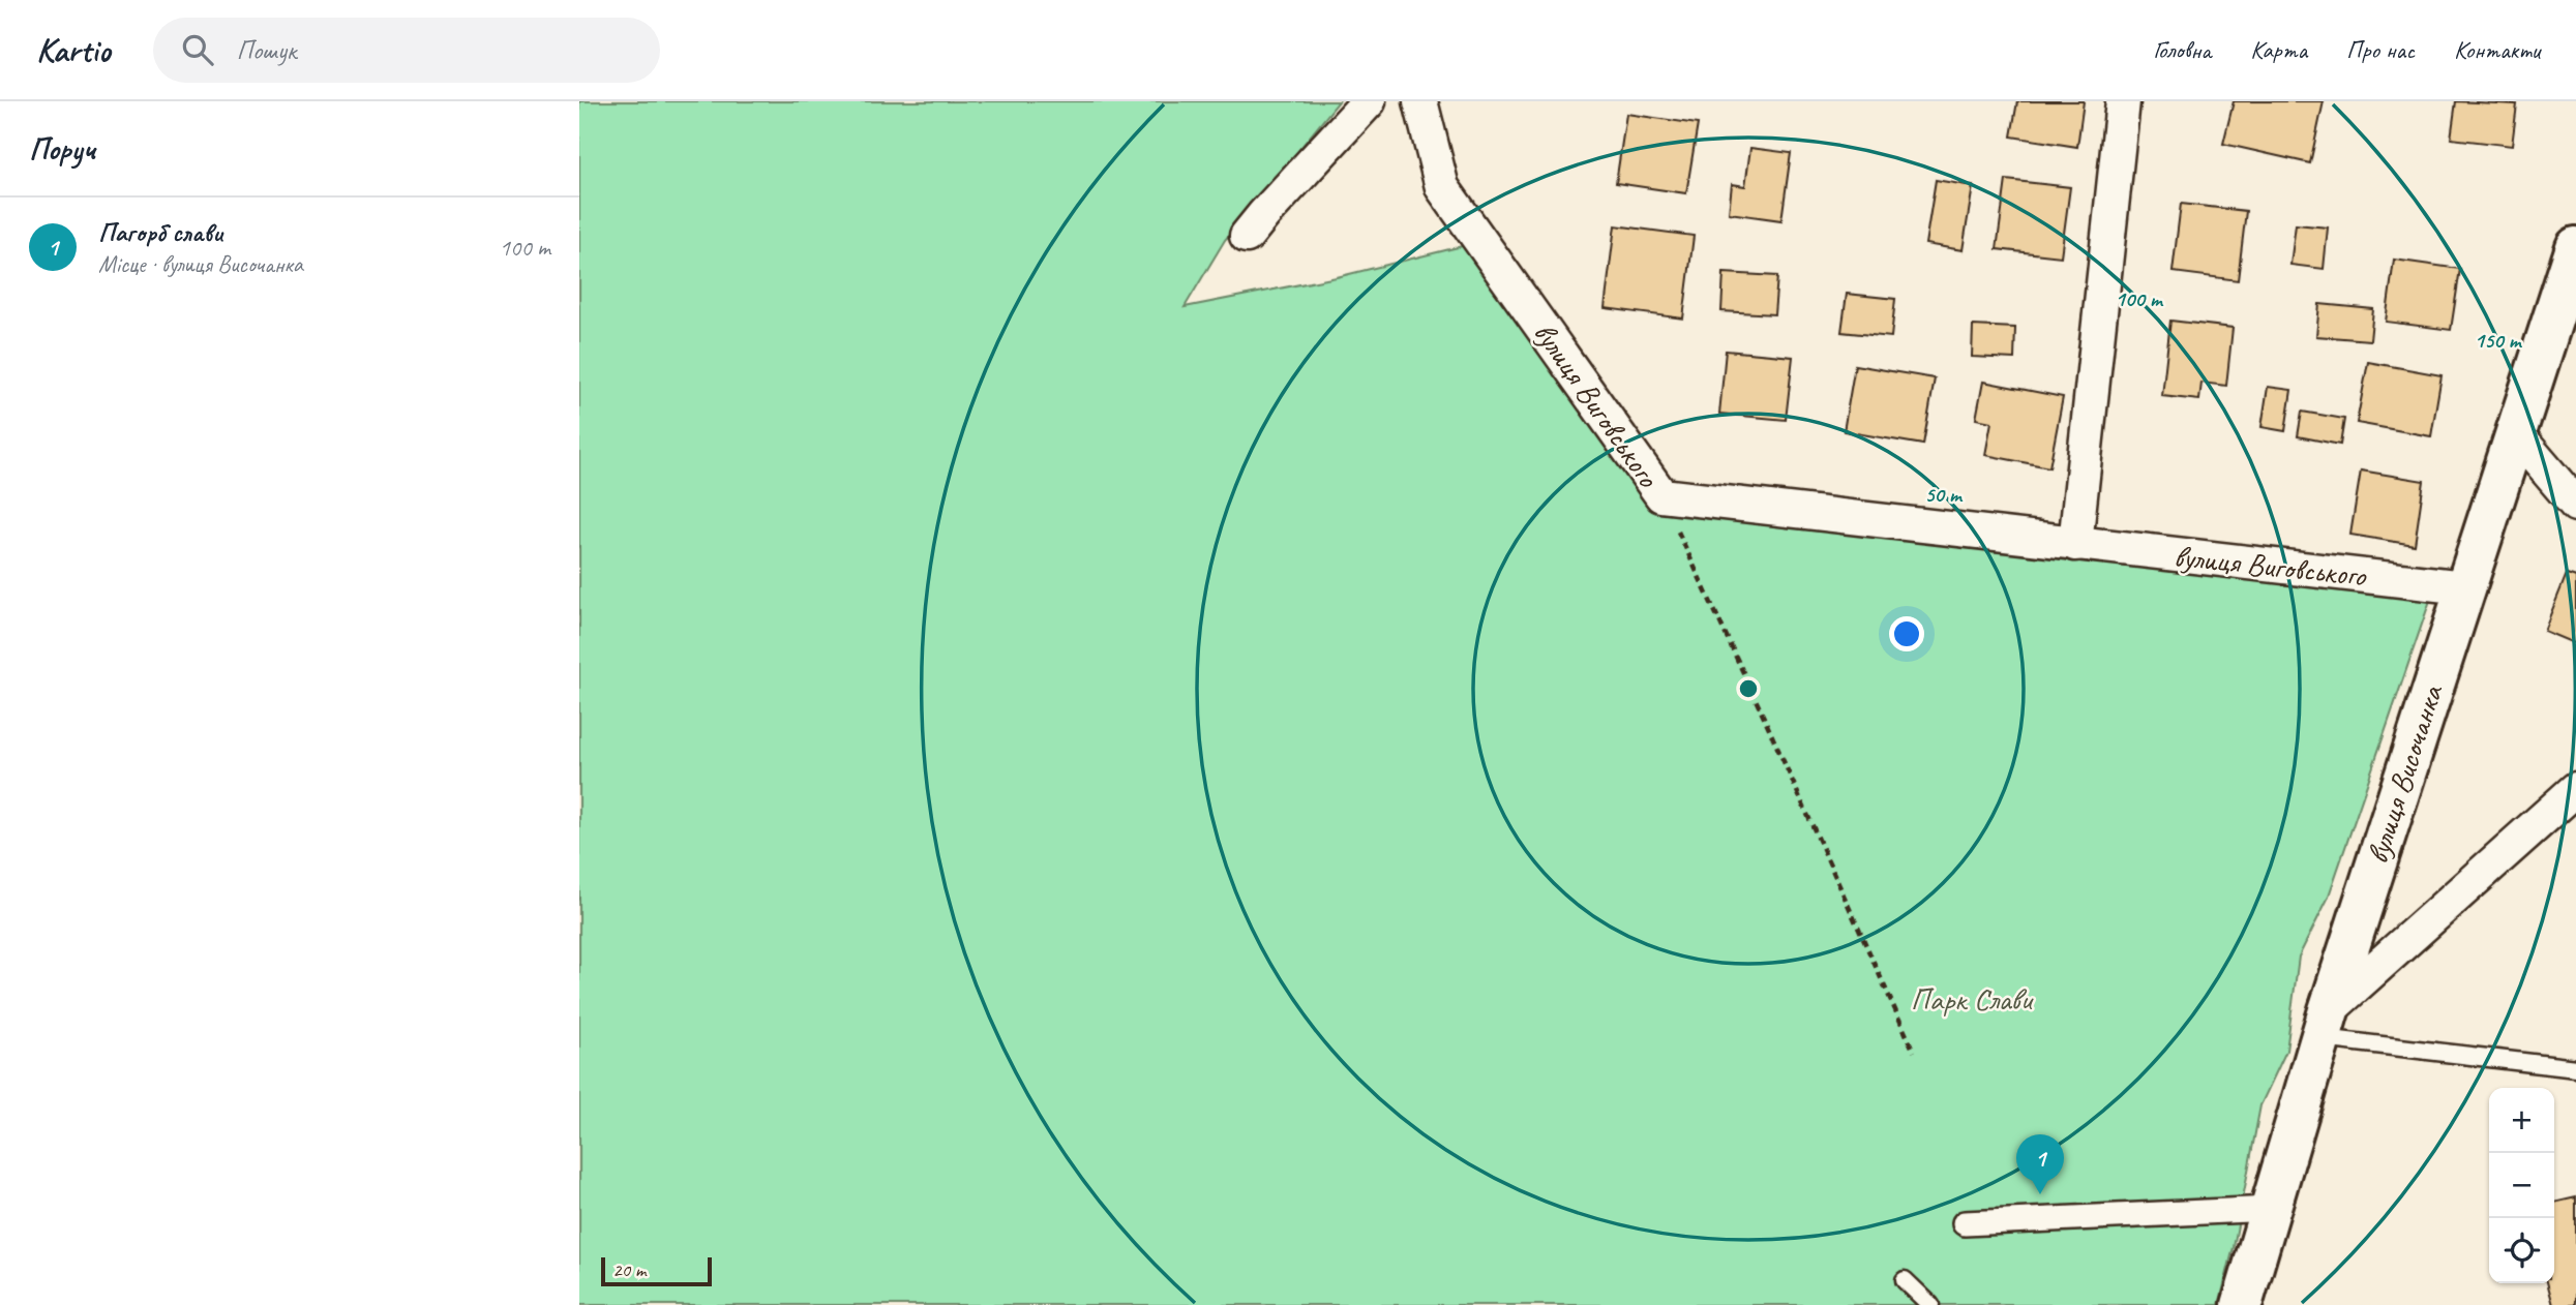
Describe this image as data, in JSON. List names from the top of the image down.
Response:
{
  "streets": {
    "street": ["вулиця Виговського", "вулиця Височанка"]
  },
  "crossings": [
    ["вулиця Виговського", "вулиця Височанка"]
  ],
  "parks": ["Парк Слави"],
  "scale_bar": "20 m",
  "page": {
    "header": "Kartio",
    "search": "Пошук",
    "nav": [
      "Головна",
      "Карта",
      "Про нас",
      "Контакти"
    ],
    "heading": "Поруч",
    "list": [
      {
        "mark": "1",
        "name": "Пагорб слави",
        "note": "Місце · вулиця Височанка",
        "value": "100 m"
      }
    ],
    "map_buttons": ["+", "−"],
    "pins": "1",
    "scale": "20 m"
  },
  "rings": ["100 m", "150 m", "50 m"]
}
